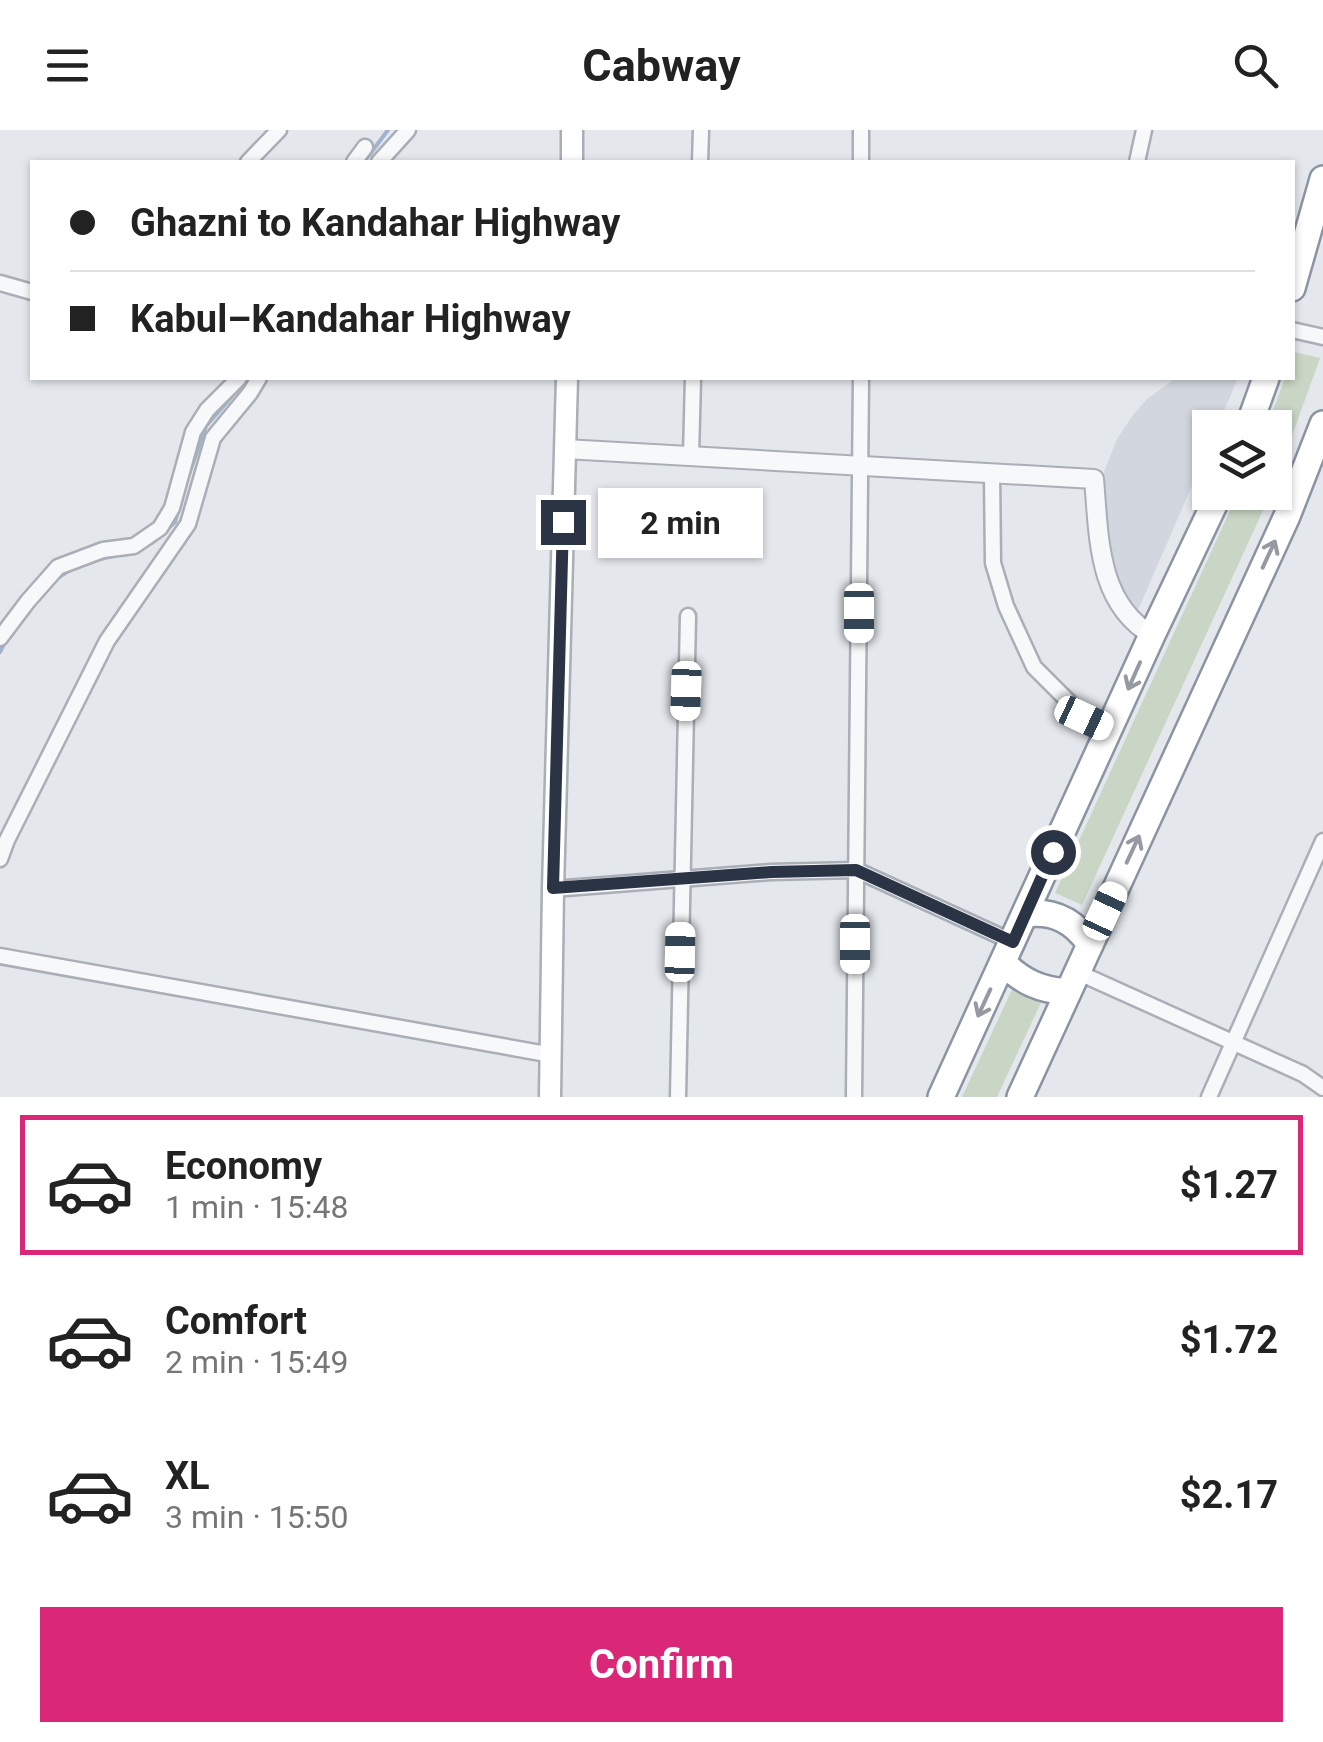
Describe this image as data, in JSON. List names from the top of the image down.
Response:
{
  "page": {
    "header": "Cabway",
    "banner": ["Ghazni to Kandahar Highway", "Kabul–Kandahar Highway"],
    "bubble": "2 min",
    "list": [
      {
        "name": "Economy",
        "note": "1 min · 15:48",
        "value": "$1.27"
      },
      {
        "name": "Comfort",
        "note": "2 min · 15:49",
        "value": "$1.72"
      },
      {
        "name": "XL",
        "note": "3 min · 15:50",
        "value": "$2.17"
      }
    ],
    "buttons": "Confirm"
  }
}
